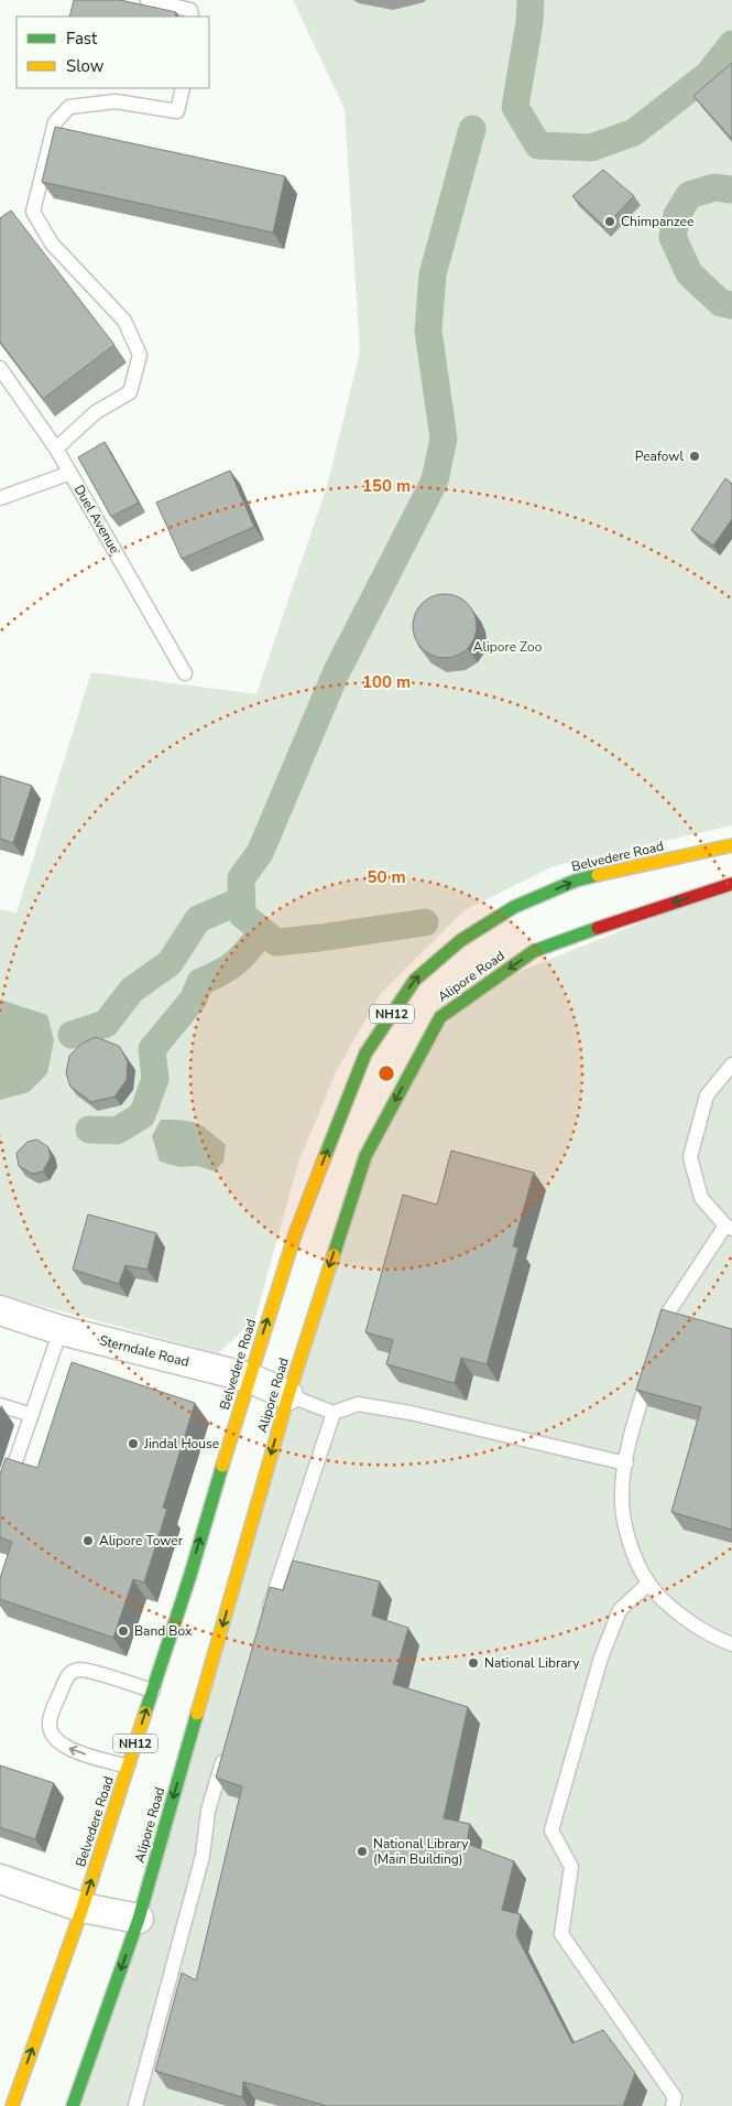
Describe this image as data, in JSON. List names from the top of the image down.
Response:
{
  "streets": {
    "highway": ["Belvedere Road", "Alipore Road", "NH12"],
    "street": ["Sterndale Road"],
    "lane": ["Duel Avenue"]
  },
  "crossings": [
    ["Belvedere Road", "Sterndale Road"],
    ["Alipore Road", "Sterndale Road"]
  ],
  "one_way": ["Belvedere Road", "Alipore Road"],
  "parks": ["Alipore Zoo"],
  "places": [
    "Chimpanzee",
    "Peafowl",
    "Jindal House",
    "Alipore Tower",
    "Band Box",
    "National Library",
    "National Library (Main Building)"
  ],
  "legend": ["Fast", "Slow"],
  "rings": ["150 m", "100 m", "50 m"]
}
